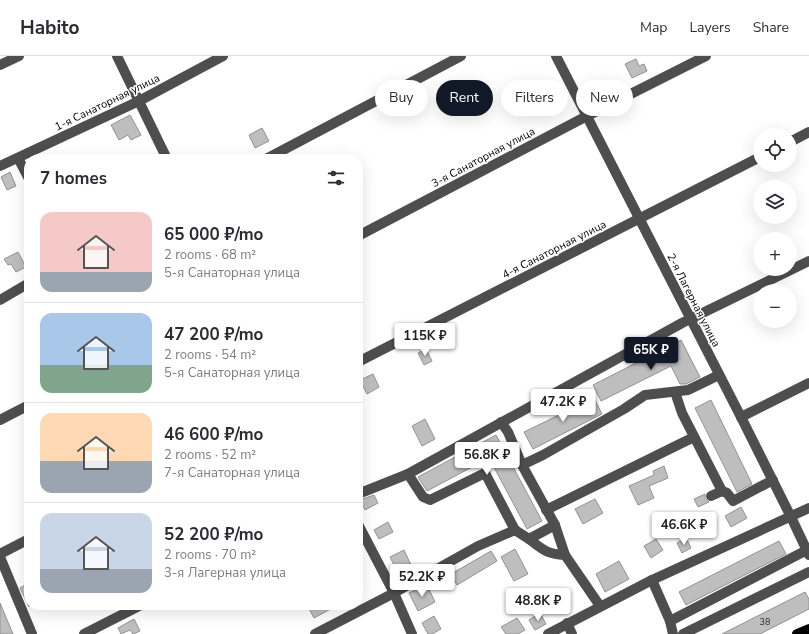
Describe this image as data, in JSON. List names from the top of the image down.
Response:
{
  "streets": {
    "street": [
      "1-я Санаторная улица",
      "3-я Санаторная улица",
      "4-я Санаторная улица",
      "2-я Лагерная улица"
    ]
  },
  "crossings": [
    ["3-я Санаторная улица", "2-я Лагерная улица"],
    ["4-я Санаторная улица", "2-я Лагерная улица"]
  ],
  "house_numbers": ["38"],
  "page": {
    "header": "Habito",
    "nav": ["Map", "Layers", "Share"],
    "chip": [
      "Buy",
      "Rent",
      "Filters",
      "New"
    ],
    "map_buttons": ["+", "−"],
    "heading": "7 homes",
    "list": [
      {
        "name": "65 000 ₽/mo",
        "note": "2 rooms · 68 m² · 5-я Санаторная улица"
      },
      {
        "name": "47 200 ₽/mo",
        "note": "2 rooms · 54 m² · 5-я Санаторная улица"
      },
      {
        "name": "46 600 ₽/mo",
        "note": "2 rooms · 52 m² · 7-я Санаторная улица"
      },
      {
        "name": "52 200 ₽/mo",
        "note": "2 rooms · 70 m² · 3-я Лагерная улица"
      }
    ],
    "price": [
      "115K ₽",
      "65K ₽",
      "47.2K ₽",
      "56.8K ₽",
      "46.6K ₽",
      "52.2K ₽",
      "48.8K ₽"
    ]
  }
}
